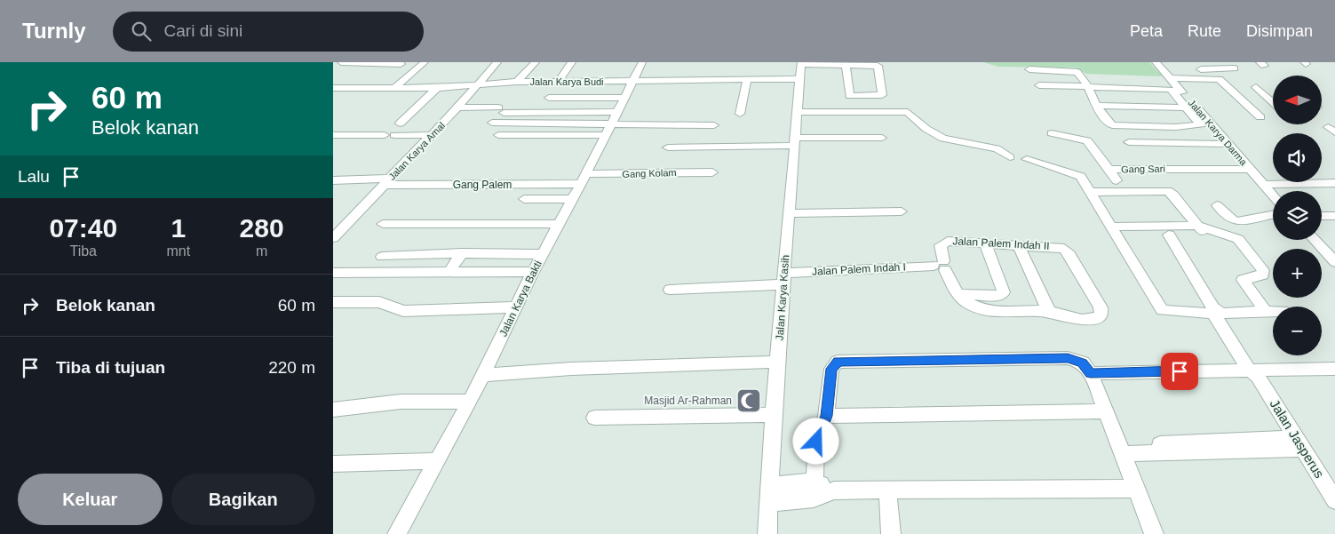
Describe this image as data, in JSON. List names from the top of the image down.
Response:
{
  "streets": {
    "street": [
      "Jalan Karya Budi",
      "Jalan Karya Darma",
      "Jalan Karya Amal",
      "Gang Sari",
      "Gang Kolam",
      "Gang Palem",
      "Jalan Palem Indah II",
      "Jalan Palem Indah I",
      "Jalan Karya Kasih",
      "Jalan Karya Bakti",
      "Jalan Jasperus"
    ]
  },
  "crossings": [
    ["Jalan Karya Budi", "Jalan Karya Amal"],
    ["Jalan Karya Budi", "Jalan Karya Kasih"],
    ["Jalan Karya Budi", "Jalan Karya Bakti"],
    ["Jalan Karya Darma", "Gang Sari"],
    ["Jalan Karya Amal", "Gang Palem"],
    ["Gang Kolam", "Gang Palem"],
    ["Gang Kolam", "Jalan Karya Bakti"],
    ["Gang Palem", "Jalan Karya Bakti"],
    ["Jalan Palem Indah II", "Jalan Palem Indah I"],
    ["Jalan Palem Indah I", "Jalan Karya Kasih"]
  ],
  "places": {
    "mosque": ["Masjid Ar-Rahman"]
  },
  "north": "left",
  "page": {
    "header": "Turnly",
    "search": "Cari di sini",
    "nav": ["Peta", "Rute", "Disimpan"],
    "turn": ["60 m", "Belok kanan"],
    "map_buttons": ["+", "−"],
    "then": "Lalu",
    "eta": [
      "07:40",
      "Tiba",
      "1",
      "mnt",
      "280",
      "m"
    ],
    "list": [
      {
        "name": "Belok kanan",
        "value": "60 m"
      },
      {
        "name": "Tiba di tujuan",
        "value": "220 m"
      }
    ],
    "buttons": ["Keluar", "Bagikan"]
  }
}
